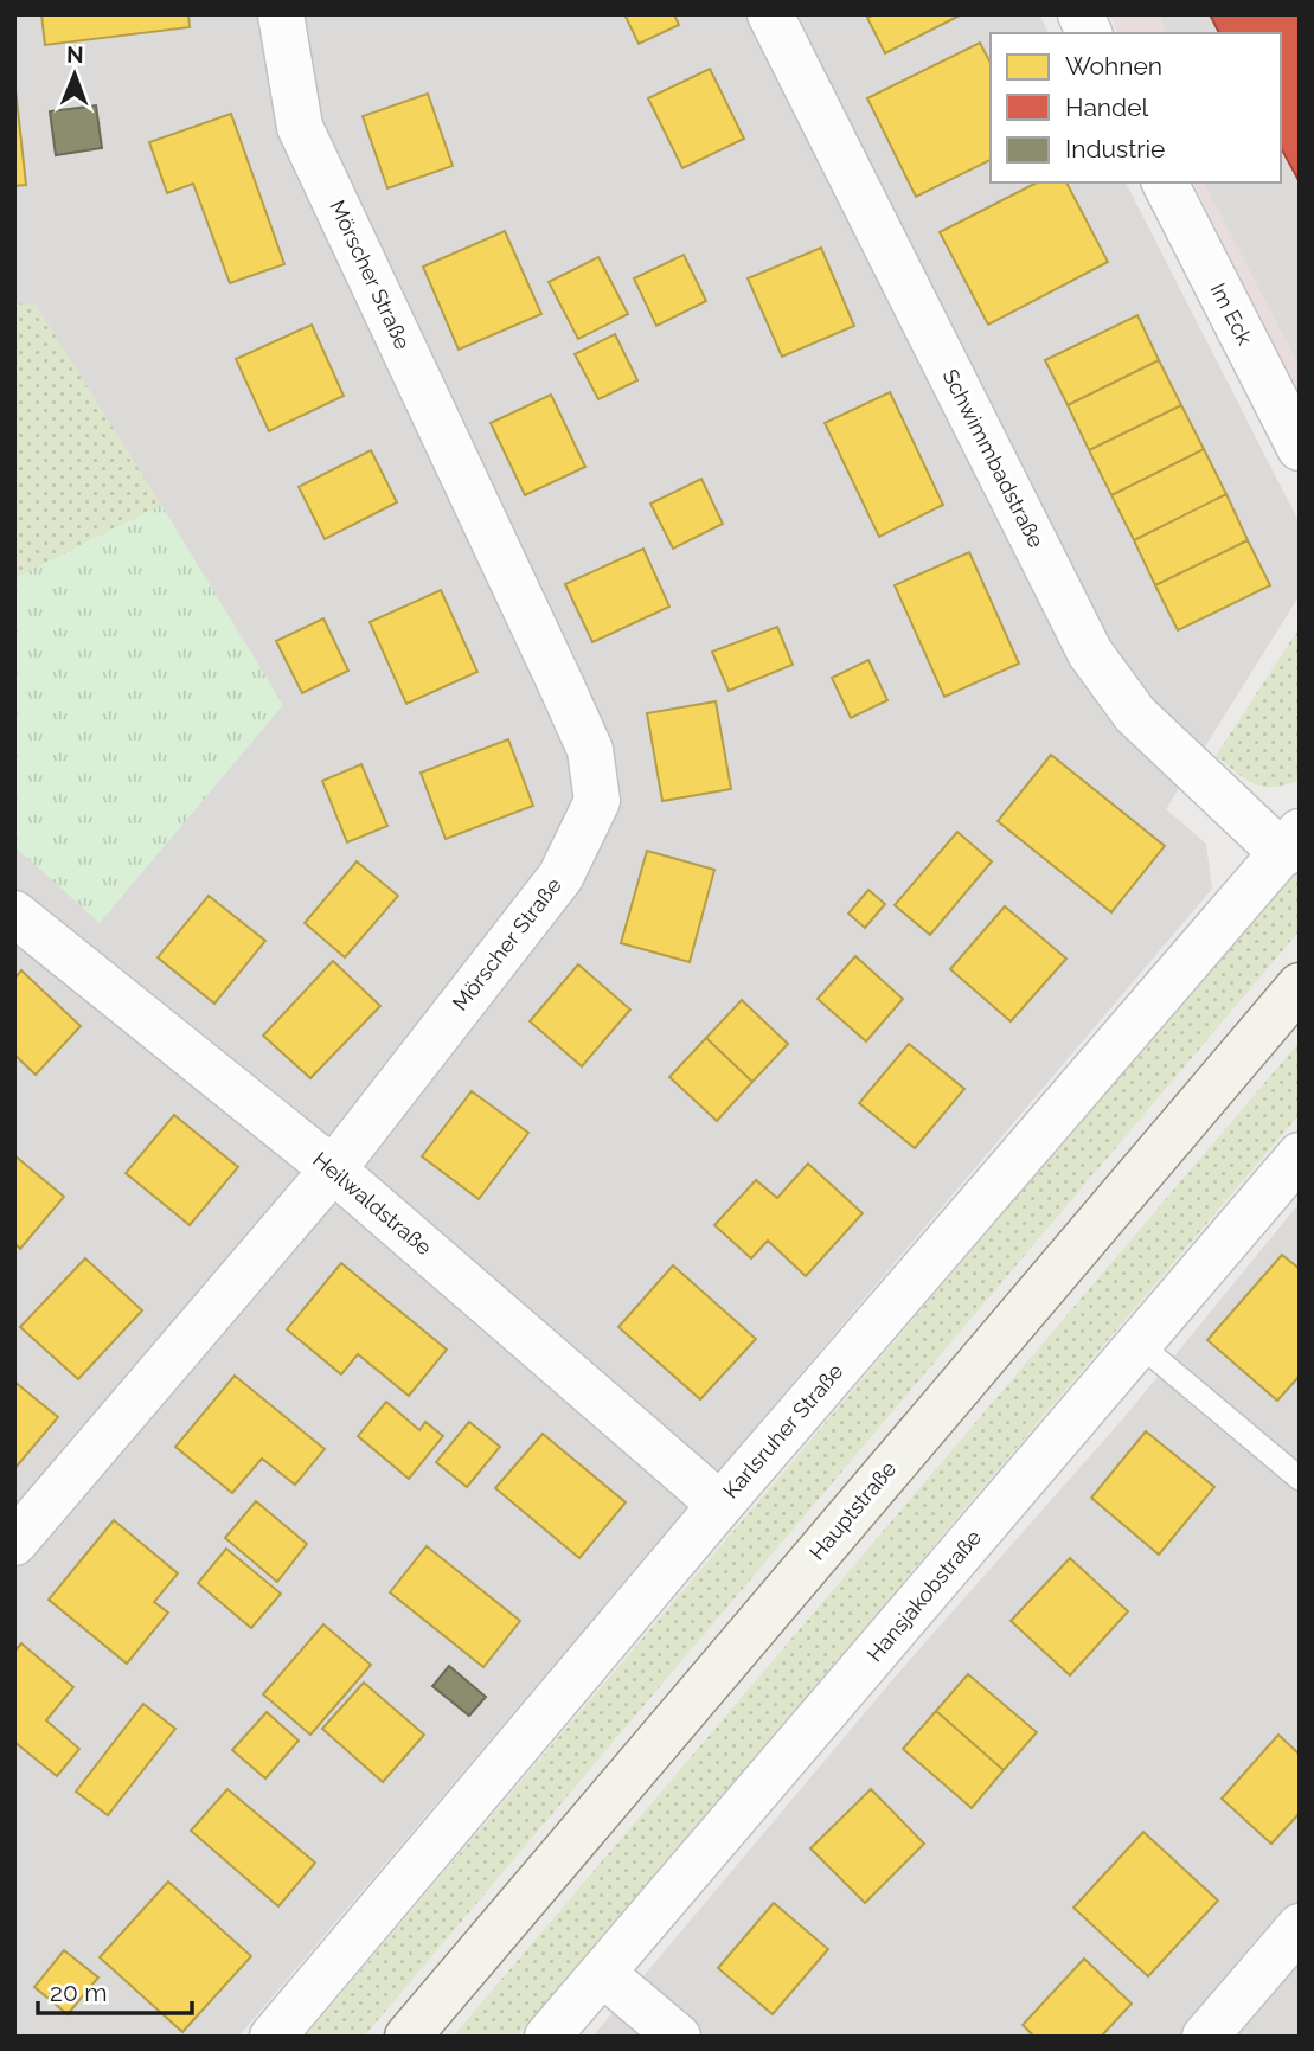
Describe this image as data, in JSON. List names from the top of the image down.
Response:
{
  "streets": {
    "street": [
      "Mörscher Straße",
      "Im Eck",
      "Schwimmbadstraße",
      "Heilwaldstraße",
      "Karlsruher Straße",
      "Hauptstraße",
      "Hansjakobstraße"
    ]
  },
  "crossings": [
    ["Mörscher Straße", "Heilwaldstraße"],
    ["Schwimmbadstraße", "Karlsruher Straße"],
    ["Heilwaldstraße", "Karlsruher Straße"]
  ],
  "legend": ["Wohnen", "Handel", "Industrie"],
  "scale_bar": "20 m",
  "north": "top"
}
